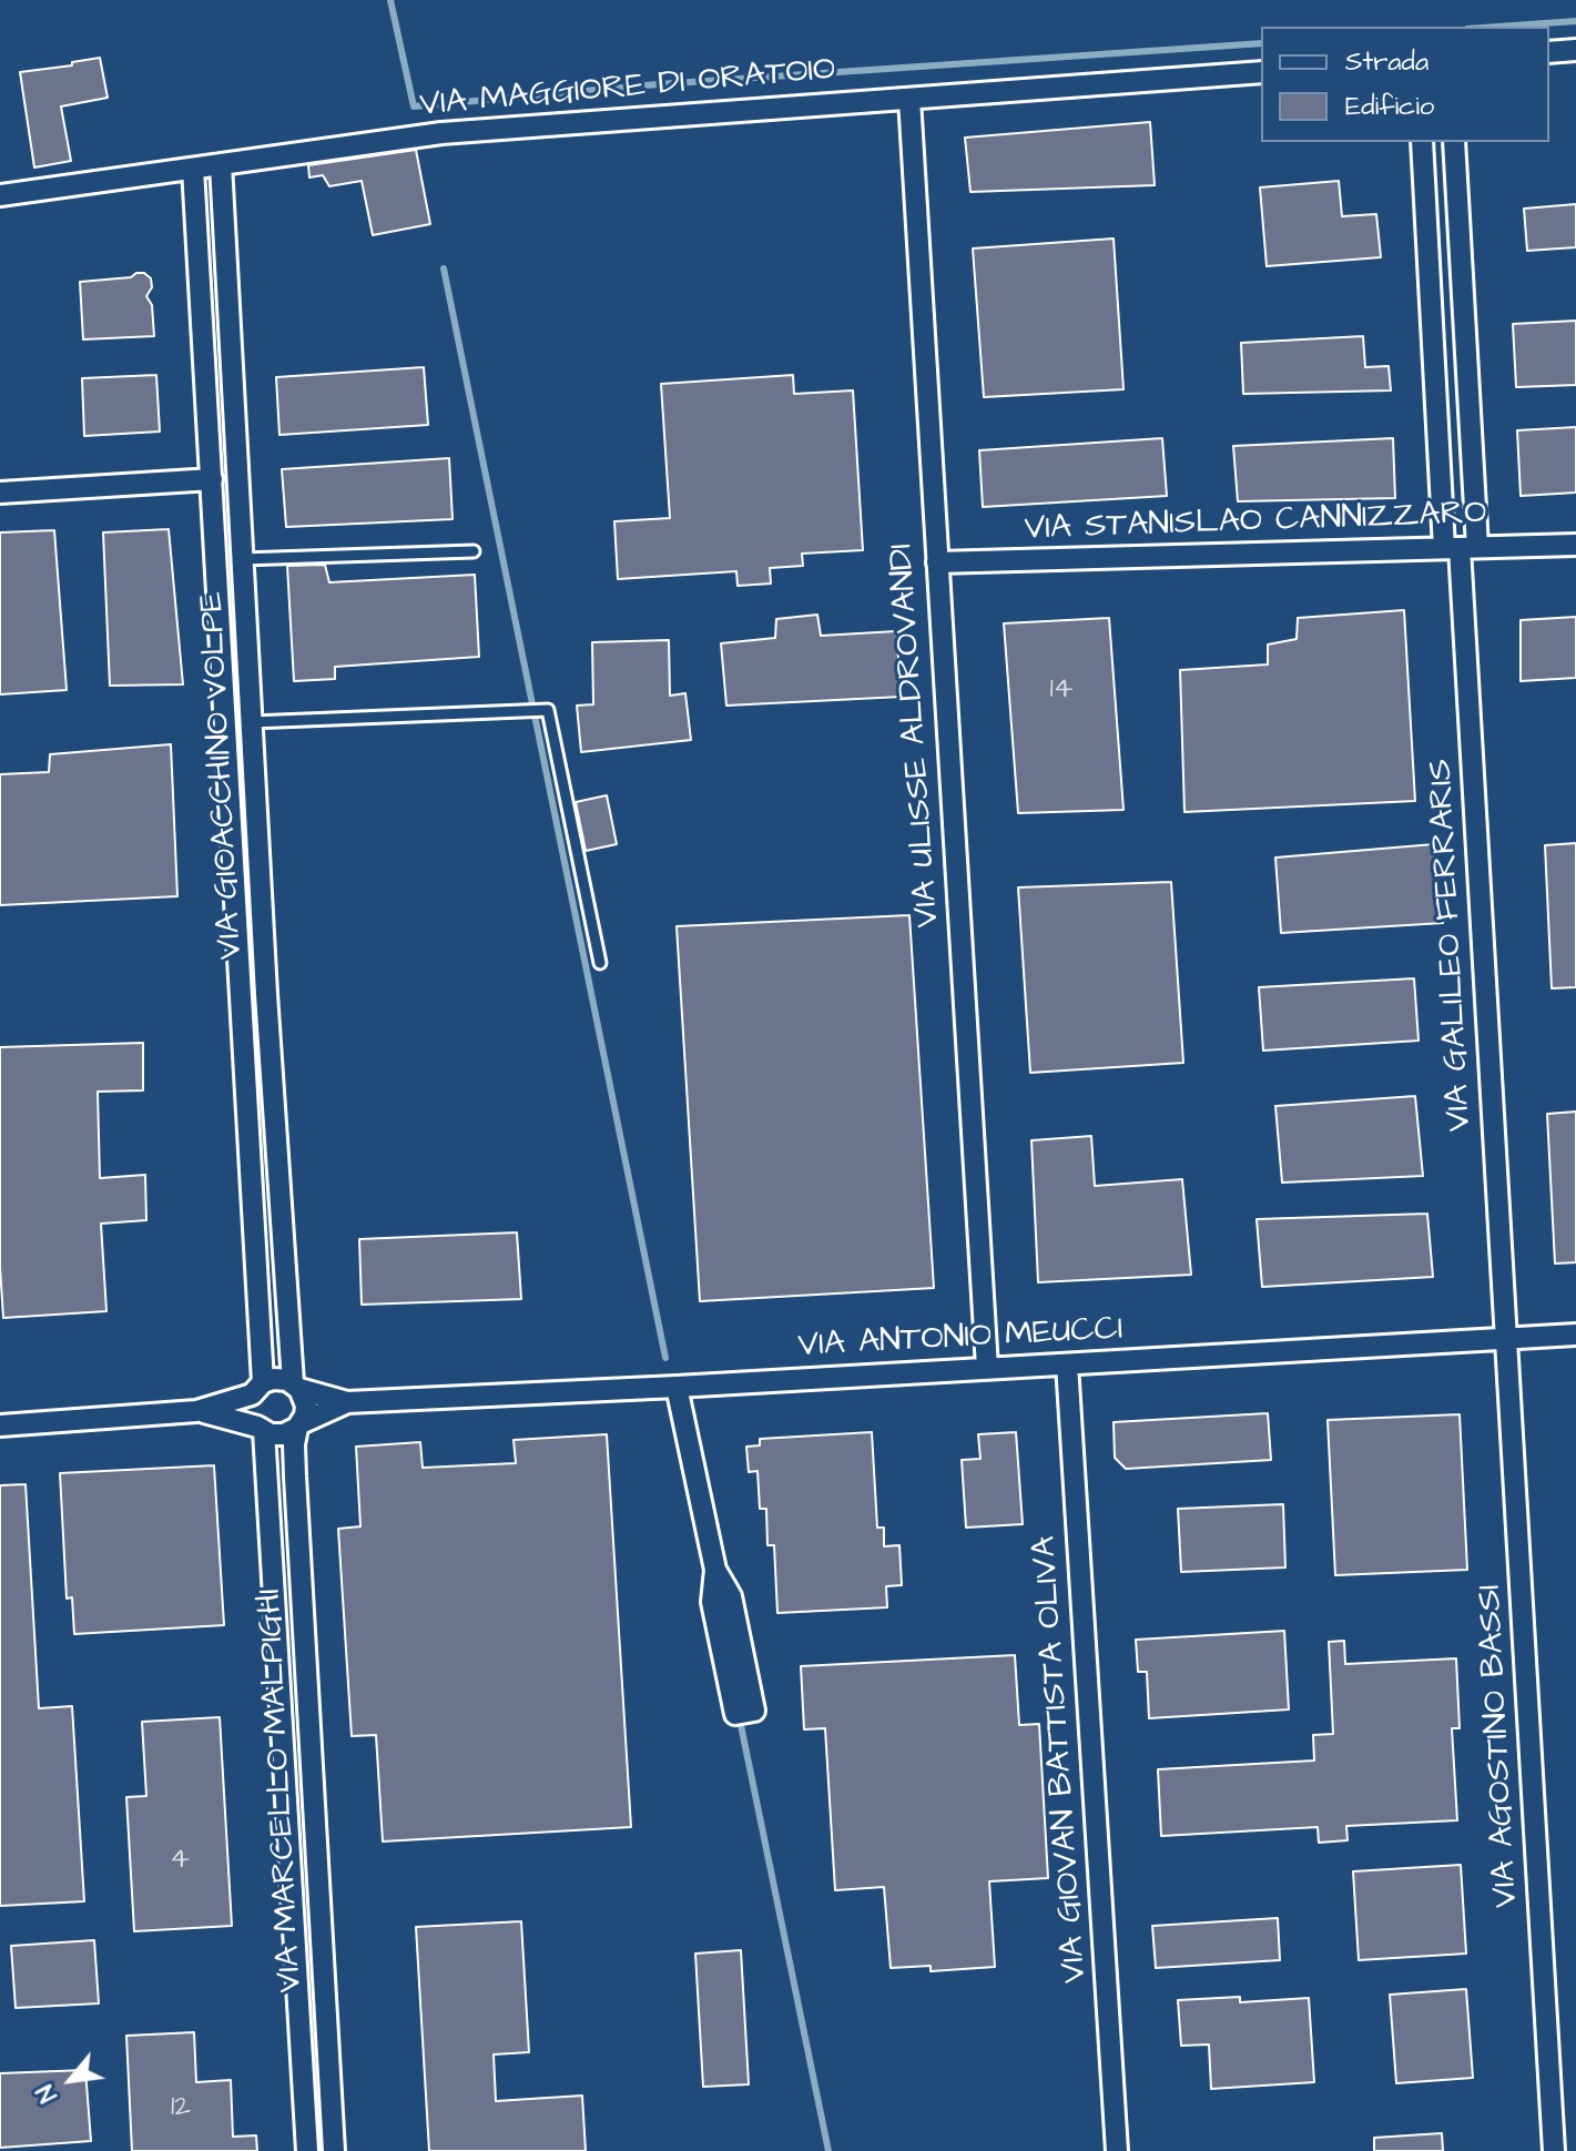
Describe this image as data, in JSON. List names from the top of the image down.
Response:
{
  "streets": {
    "street": [
      "VIA MAGGIORE DI ORATOIO",
      "VIA STANISLAO CANNIZZARO",
      "VIA ULISSE ALDROVANDI",
      "VIA GIOACCHINO VOLPE",
      "VIA GALILEO FERRARIS",
      "VIA ANTONIO MEUCCI",
      "VIA AGOSTINO BASSI",
      "VIA GIOVAN BATTISTA OLIVA",
      "VIA MARCELLO MALPIGHI"
    ]
  },
  "crossings": [
    ["VIA MAGGIORE DI ORATOIO", "VIA ULISSE ALDROVANDI"],
    ["VIA MAGGIORE DI ORATOIO", "VIA GIOACCHINO VOLPE"],
    ["VIA STANISLAO CANNIZZARO", "VIA ULISSE ALDROVANDI"],
    ["VIA STANISLAO CANNIZZARO", "VIA GALILEO FERRARIS"],
    ["VIA ULISSE ALDROVANDI", "VIA ANTONIO MEUCCI"],
    ["VIA GIOACCHINO VOLPE", "VIA ANTONIO MEUCCI"],
    ["VIA GIOACCHINO VOLPE", "VIA MARCELLO MALPIGHI"],
    ["VIA GALILEO FERRARIS", "VIA ANTONIO MEUCCI"],
    ["VIA GALILEO FERRARIS", "VIA AGOSTINO BASSI"],
    ["VIA ANTONIO MEUCCI", "VIA AGOSTINO BASSI"],
    ["VIA ANTONIO MEUCCI", "VIA GIOVAN BATTISTA OLIVA"],
    ["VIA ANTONIO MEUCCI", "VIA MARCELLO MALPIGHI"]
  ],
  "house_numbers": ["14", "4", "12"],
  "legend": ["Strada", "Edificio"],
  "north": "bottom left"
}
